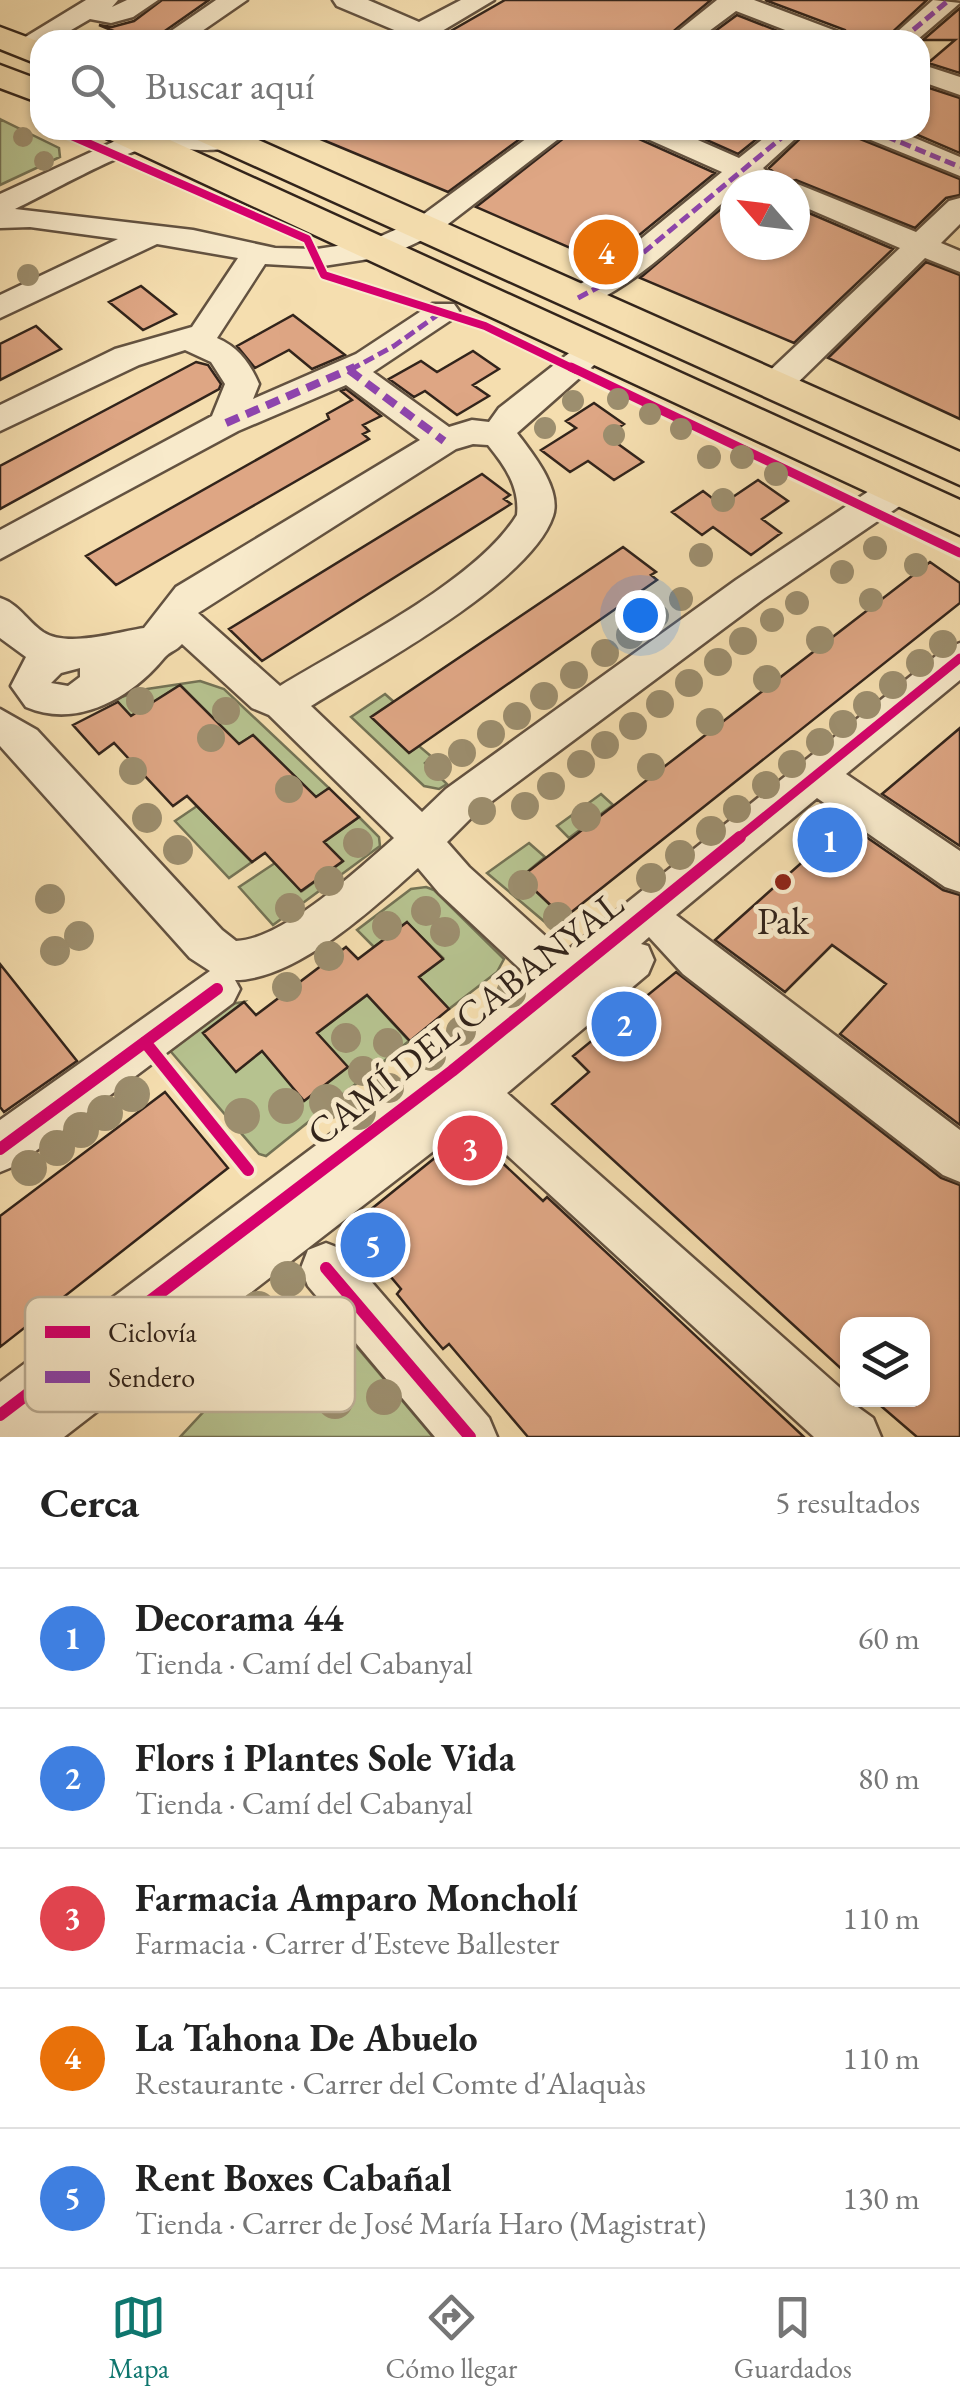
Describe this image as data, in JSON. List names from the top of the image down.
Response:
{
  "streets": {
    "street": ["CAMÍ DEL CABANYAL"]
  },
  "places": ["Pak"],
  "legend": ["Ciclovía", "Sendero"],
  "north": "top left",
  "page": {
    "search": "Buscar aquí",
    "pins": [
      "4",
      "1",
      "2",
      "3",
      "5"
    ],
    "heading": ["Cerca", "5 resultados"],
    "list": [
      {
        "mark": "1",
        "name": "Decorama 44",
        "note": "Tienda · Camí del Cabanyal",
        "value": "60 m"
      },
      {
        "mark": "2",
        "name": "Flors i Plantes Sole Vida",
        "note": "Tienda · Camí del Cabanyal",
        "value": "80 m"
      },
      {
        "mark": "3",
        "name": "Farmacia Amparo Moncholí",
        "note": "Farmacia · Carrer d'Esteve Ballester",
        "value": "110 m"
      },
      {
        "mark": "4",
        "name": "La Tahona De Abuelo",
        "note": "Restaurante · Carrer del Comte d'Alaquàs",
        "value": "110 m"
      },
      {
        "mark": "5",
        "name": "Rent Boxes Cabañal",
        "note": "Tienda · Carrer de José María Haro (Magistrat)",
        "value": "130 m"
      }
    ],
    "nav": ["Mapa", "Cómo llegar", "Guardados"]
  }
}
